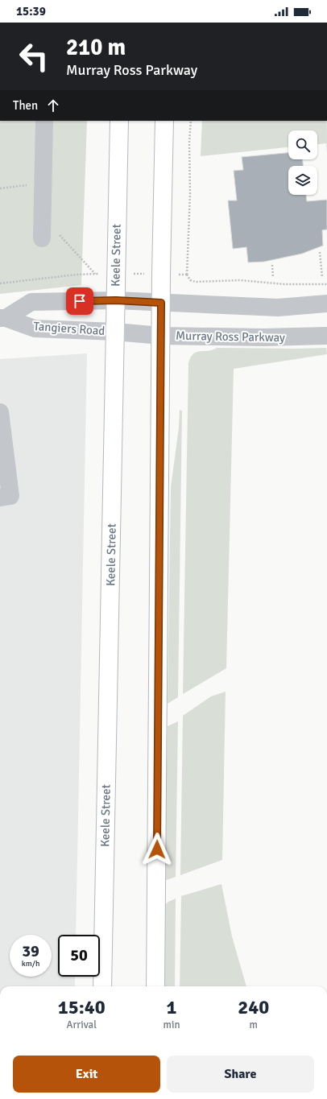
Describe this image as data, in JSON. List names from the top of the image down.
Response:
{
  "streets": {
    "main road": ["Keele Street"],
    "street": ["Tangiers Road", "Murray Ross Parkway"]
  },
  "crossings": [
    ["Keele Street", "Tangiers Road"],
    ["Keele Street", "Murray Ross Parkway"],
    ["Tangiers Road", "Murray Ross Parkway"]
  ],
  "page": {
    "status": "15:39",
    "turn": ["210 m", "Murray Ross Parkway"],
    "then": "Then",
    "speed": "39 km/h",
    "limit": "50",
    "eta": [
      "15:40",
      "Arrival",
      "1",
      "min",
      "240",
      "m"
    ],
    "buttons": ["Exit", "Share"]
  }
}
